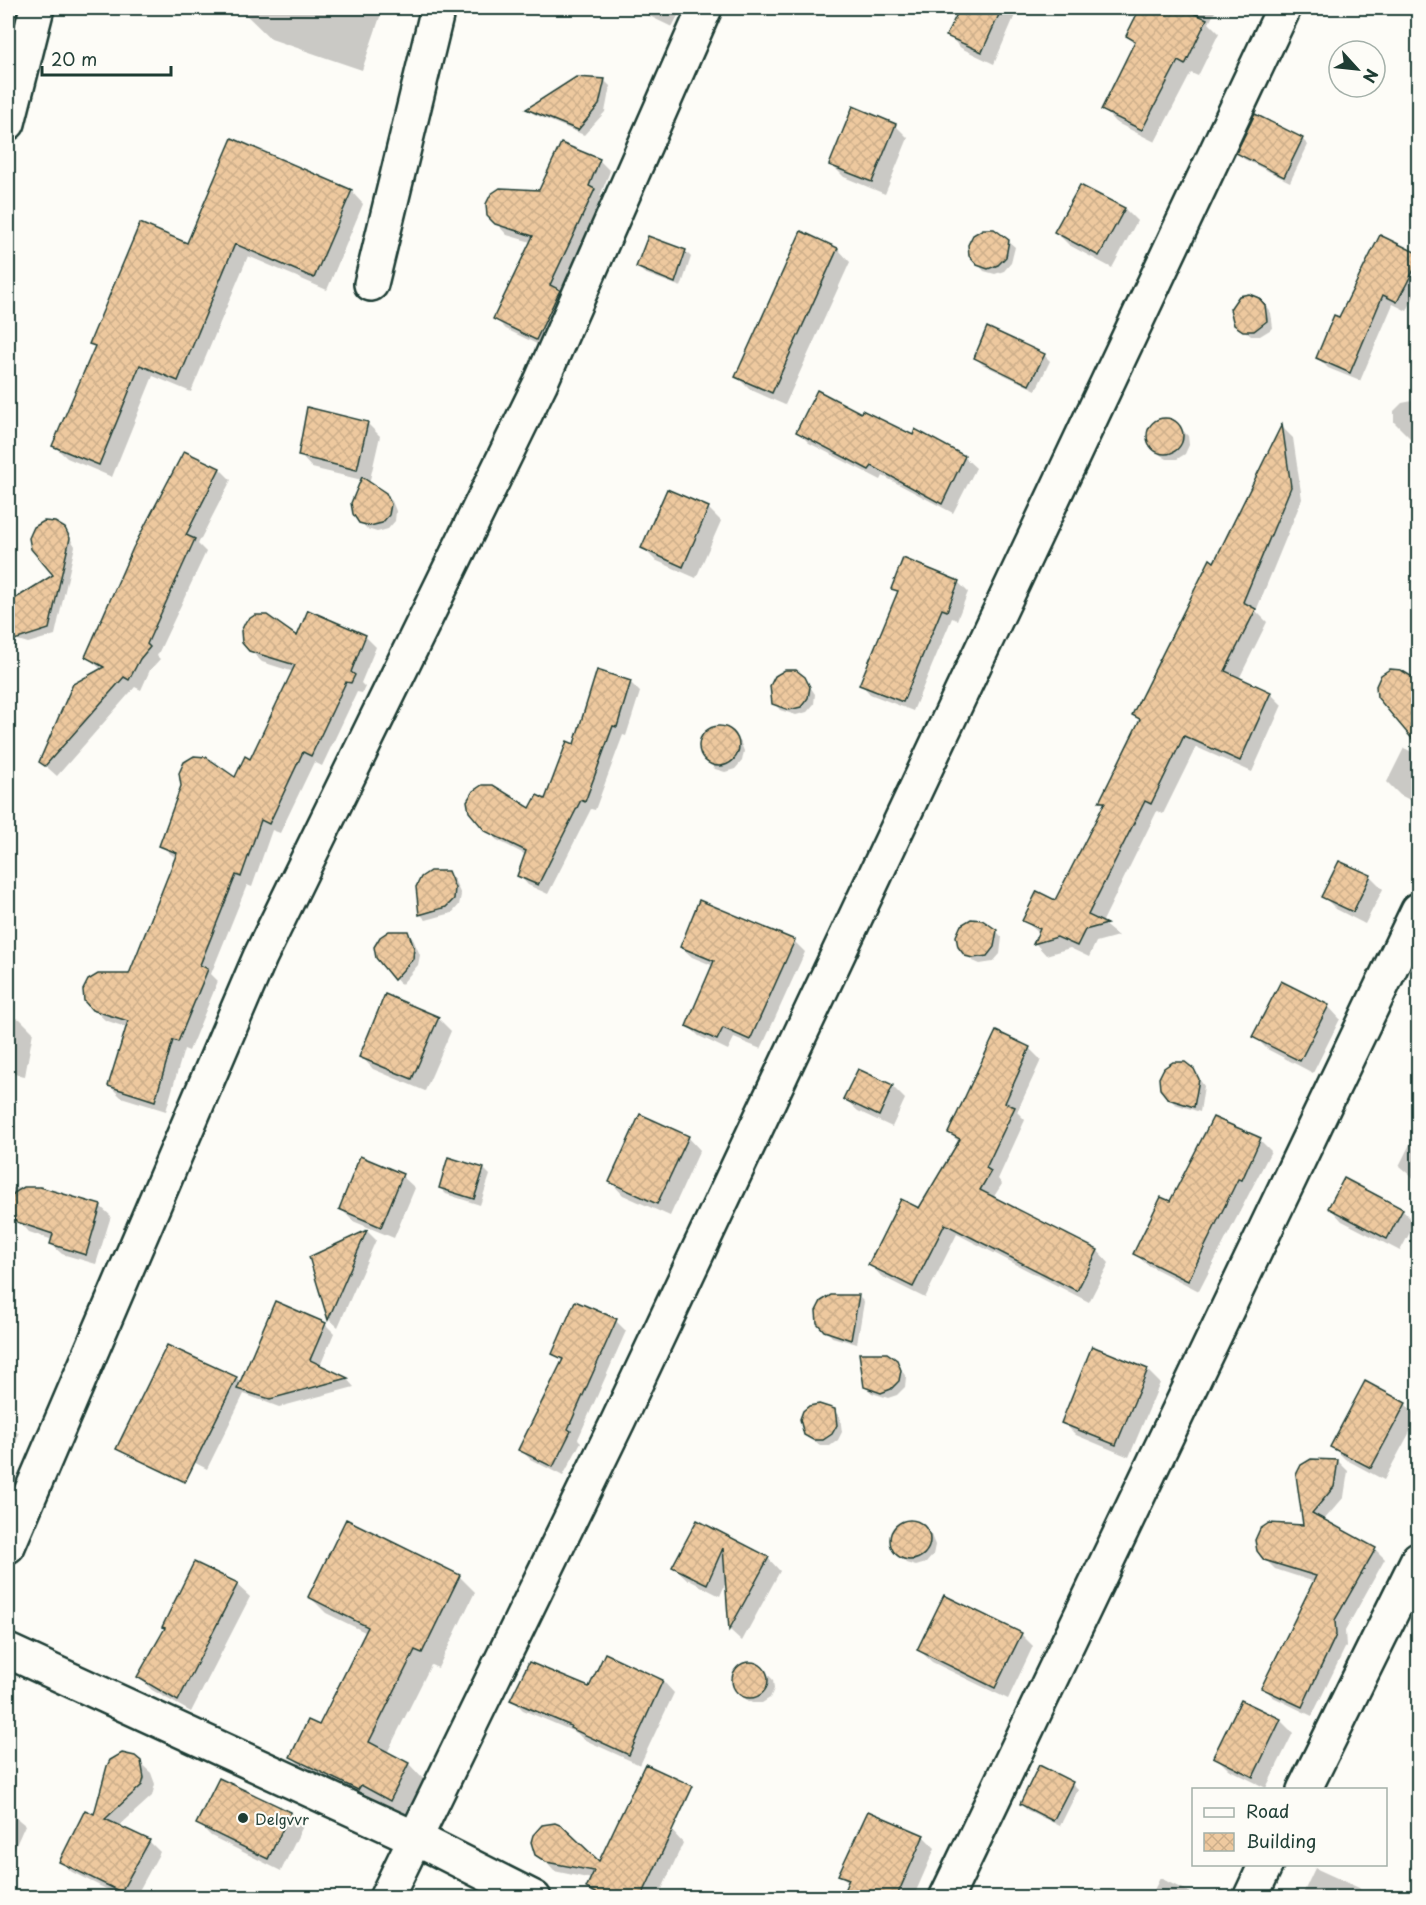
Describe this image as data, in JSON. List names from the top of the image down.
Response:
{
  "places": ["Delgvvr"],
  "legend": ["Road", "Building"],
  "scale_bar": "20 m",
  "north": "bottom right"
}
